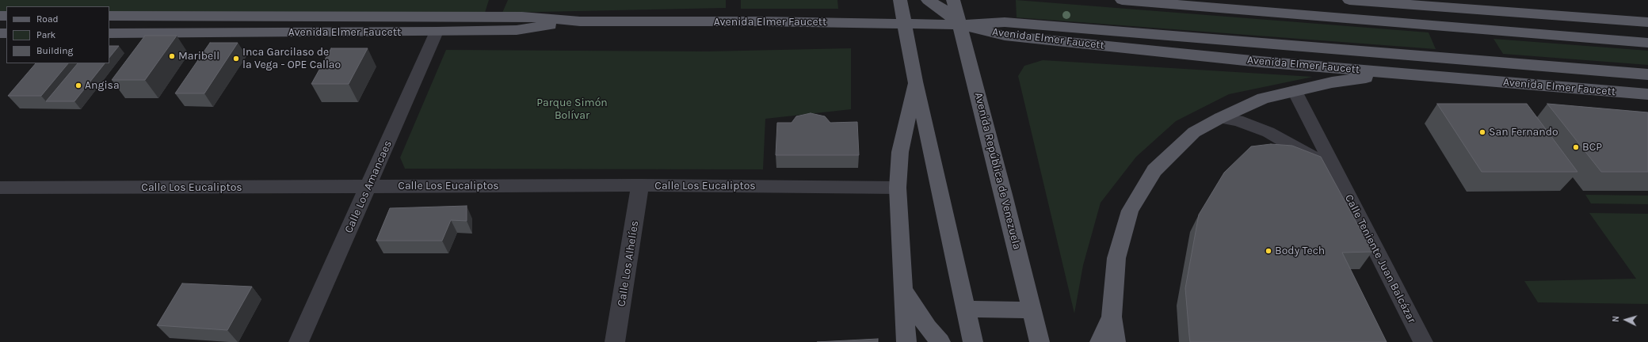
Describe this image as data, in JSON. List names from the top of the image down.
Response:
{
  "streets": {
    "main road": ["Avenida Elmer Faucett", "Avenida República de Venezuela"],
    "street": [
      "Calle Los Eucaliptos",
      "Calle Los Amancaes",
      "Calle Teniente Juan Balcázar",
      "Calle Los Alhelíes"
    ]
  },
  "crossings": [
    ["Avenida Elmer Faucett", "Avenida República de Venezuela"],
    ["Avenida Elmer Faucett", "Calle Los Amancaes"],
    ["Calle Los Eucaliptos", "Calle Los Amancaes"],
    ["Calle Los Eucaliptos", "Calle Los Alhelíes"]
  ],
  "parks": ["Parque Simón Bolívar"],
  "places": [
    "Maribell",
    "Inca Garcilaso de la Vega - OPE Callao",
    "Angisa",
    "San Fernando",
    "BCP",
    "Body Tech"
  ],
  "legend": ["Road", "Park", "Building"],
  "north": "left"
}
